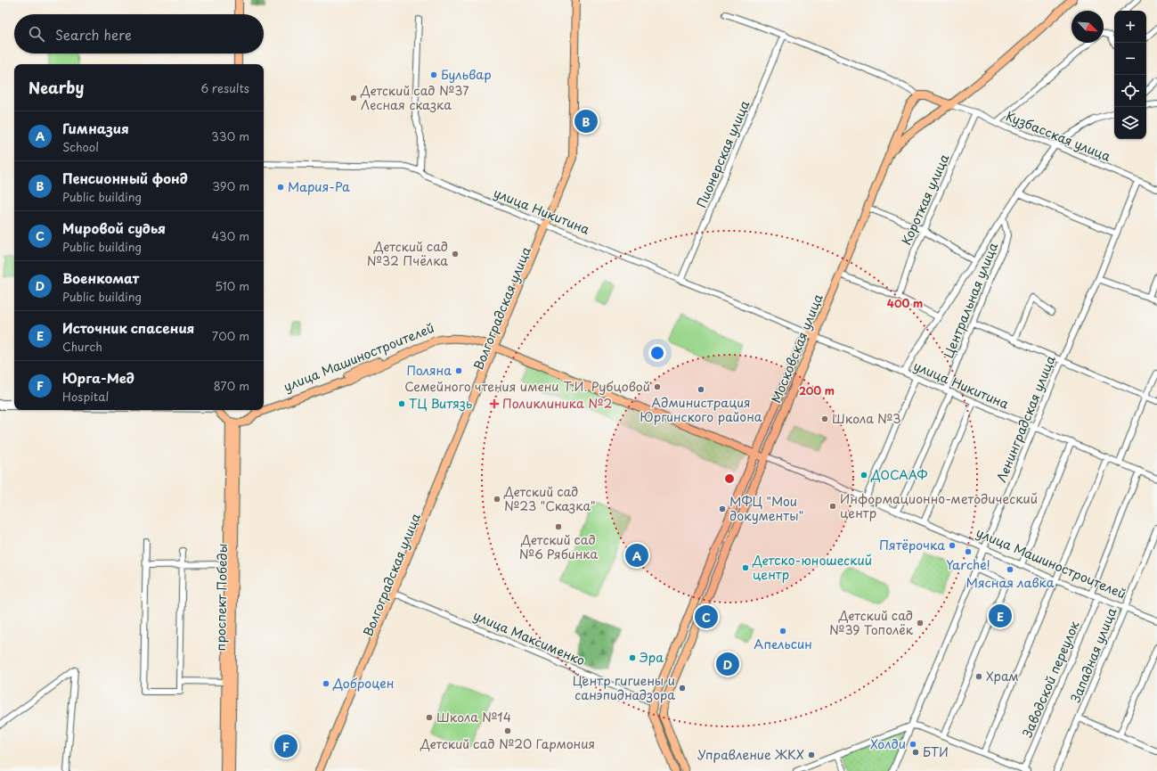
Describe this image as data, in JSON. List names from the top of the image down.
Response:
{
  "streets": {
    "main road": [
      "Волгоградская улица",
      "Московская улица",
      "улица Машиностроителей",
      "проспект Победы"
    ],
    "street": [
      "Кузбасская улица",
      "Пионерская улица",
      "Короткая улица",
      "улица Никитина",
      "Центральная улица",
      "Ленинградская улица",
      "улица Максименко",
      "Западная улица",
      "Заводской переулок"
    ]
  },
  "crossings": [
    ["Кузбасская улица", "Короткая улица"],
    ["Кузбасская улица", "Центральная улица"],
    ["Кузбасская улица", "Московская улица"],
    ["Кузбасская улица", "Ленинградская улица"],
    ["Пионерская улица", "улица Никитина"],
    ["улица Никитина", "Центральная улица"],
    ["улица Никитина", "Волгоградская улица"],
    ["улица Никитина", "Московская улица"],
    ["улица Никитина", "Ленинградская улица"],
    ["Центральная улица", "улица Машиностроителей"],
    ["Волгоградская улица", "улица Машиностроителей"],
    ["Волгоградская улица", "улица Максименко"],
    ["Московская улица", "улица Машиностроителей"],
    ["Московская улица", "улица Максименко"],
    ["улица Машиностроителей", "Ленинградская улица"],
    ["улица Машиностроителей", "Западная улица"],
    ["улица Машиностроителей", "Заводской переулок"]
  ],
  "places": {
    "other": [
      "Бульвар",
      "Детский сад №37 Лесная сказка",
      "Мария-Ра",
      "Детский сад №32 Пчёлка",
      "Поляна",
      "Семейного чтения имени Т.И. Рубцовой",
      "Администрация Юргинского района",
      "ТЦ Витязь",
      "Школа №3",
      "ДОСААФ",
      "Детский сад №23 \"Сказка\"",
      "Информационно-методический центр",
      "МФЦ \"Мои документы\"",
      "Детский сад №6 Рябинка",
      "Пятёрочка",
      "Yarche!",
      "Детско-юношеский центр",
      "Мясная лавка",
      "Детский сад №39 Тополёк",
      "Апельсин",
      "Эра",
      "Храм",
      "Доброцен",
      "Центр гигиены и санэпиднадзора",
      "Школа №14",
      "Детский сад №20 Гармония",
      "Холди",
      "БТИ",
      "Управление ЖКХ"
    ],
    "health": ["Поликлиника №2"]
  },
  "north": "bottom right",
  "page": {
    "map_buttons": ["+", "−"],
    "search": "Search here",
    "heading": ["Nearby", "6 results"],
    "pins": [
      "B",
      "A",
      "E",
      "C",
      "D",
      "F"
    ],
    "list": [
      {
        "mark": "A",
        "name": "Гимназия",
        "note": "School",
        "value": "330 m"
      },
      {
        "mark": "B",
        "name": "Пенсионный фонд",
        "note": "Public building",
        "value": "390 m"
      },
      {
        "mark": "C",
        "name": "Мировой судья",
        "note": "Public building",
        "value": "430 m"
      },
      {
        "mark": "D",
        "name": "Военкомат",
        "note": "Public building",
        "value": "510 m"
      },
      {
        "mark": "E",
        "name": "Источник спасения",
        "note": "Church",
        "value": "700 m"
      },
      {
        "mark": "F",
        "name": "Юрга-Мед",
        "note": "Hospital",
        "value": "870 m"
      }
    ]
  },
  "rings": ["400 m", "200 m"]
}
